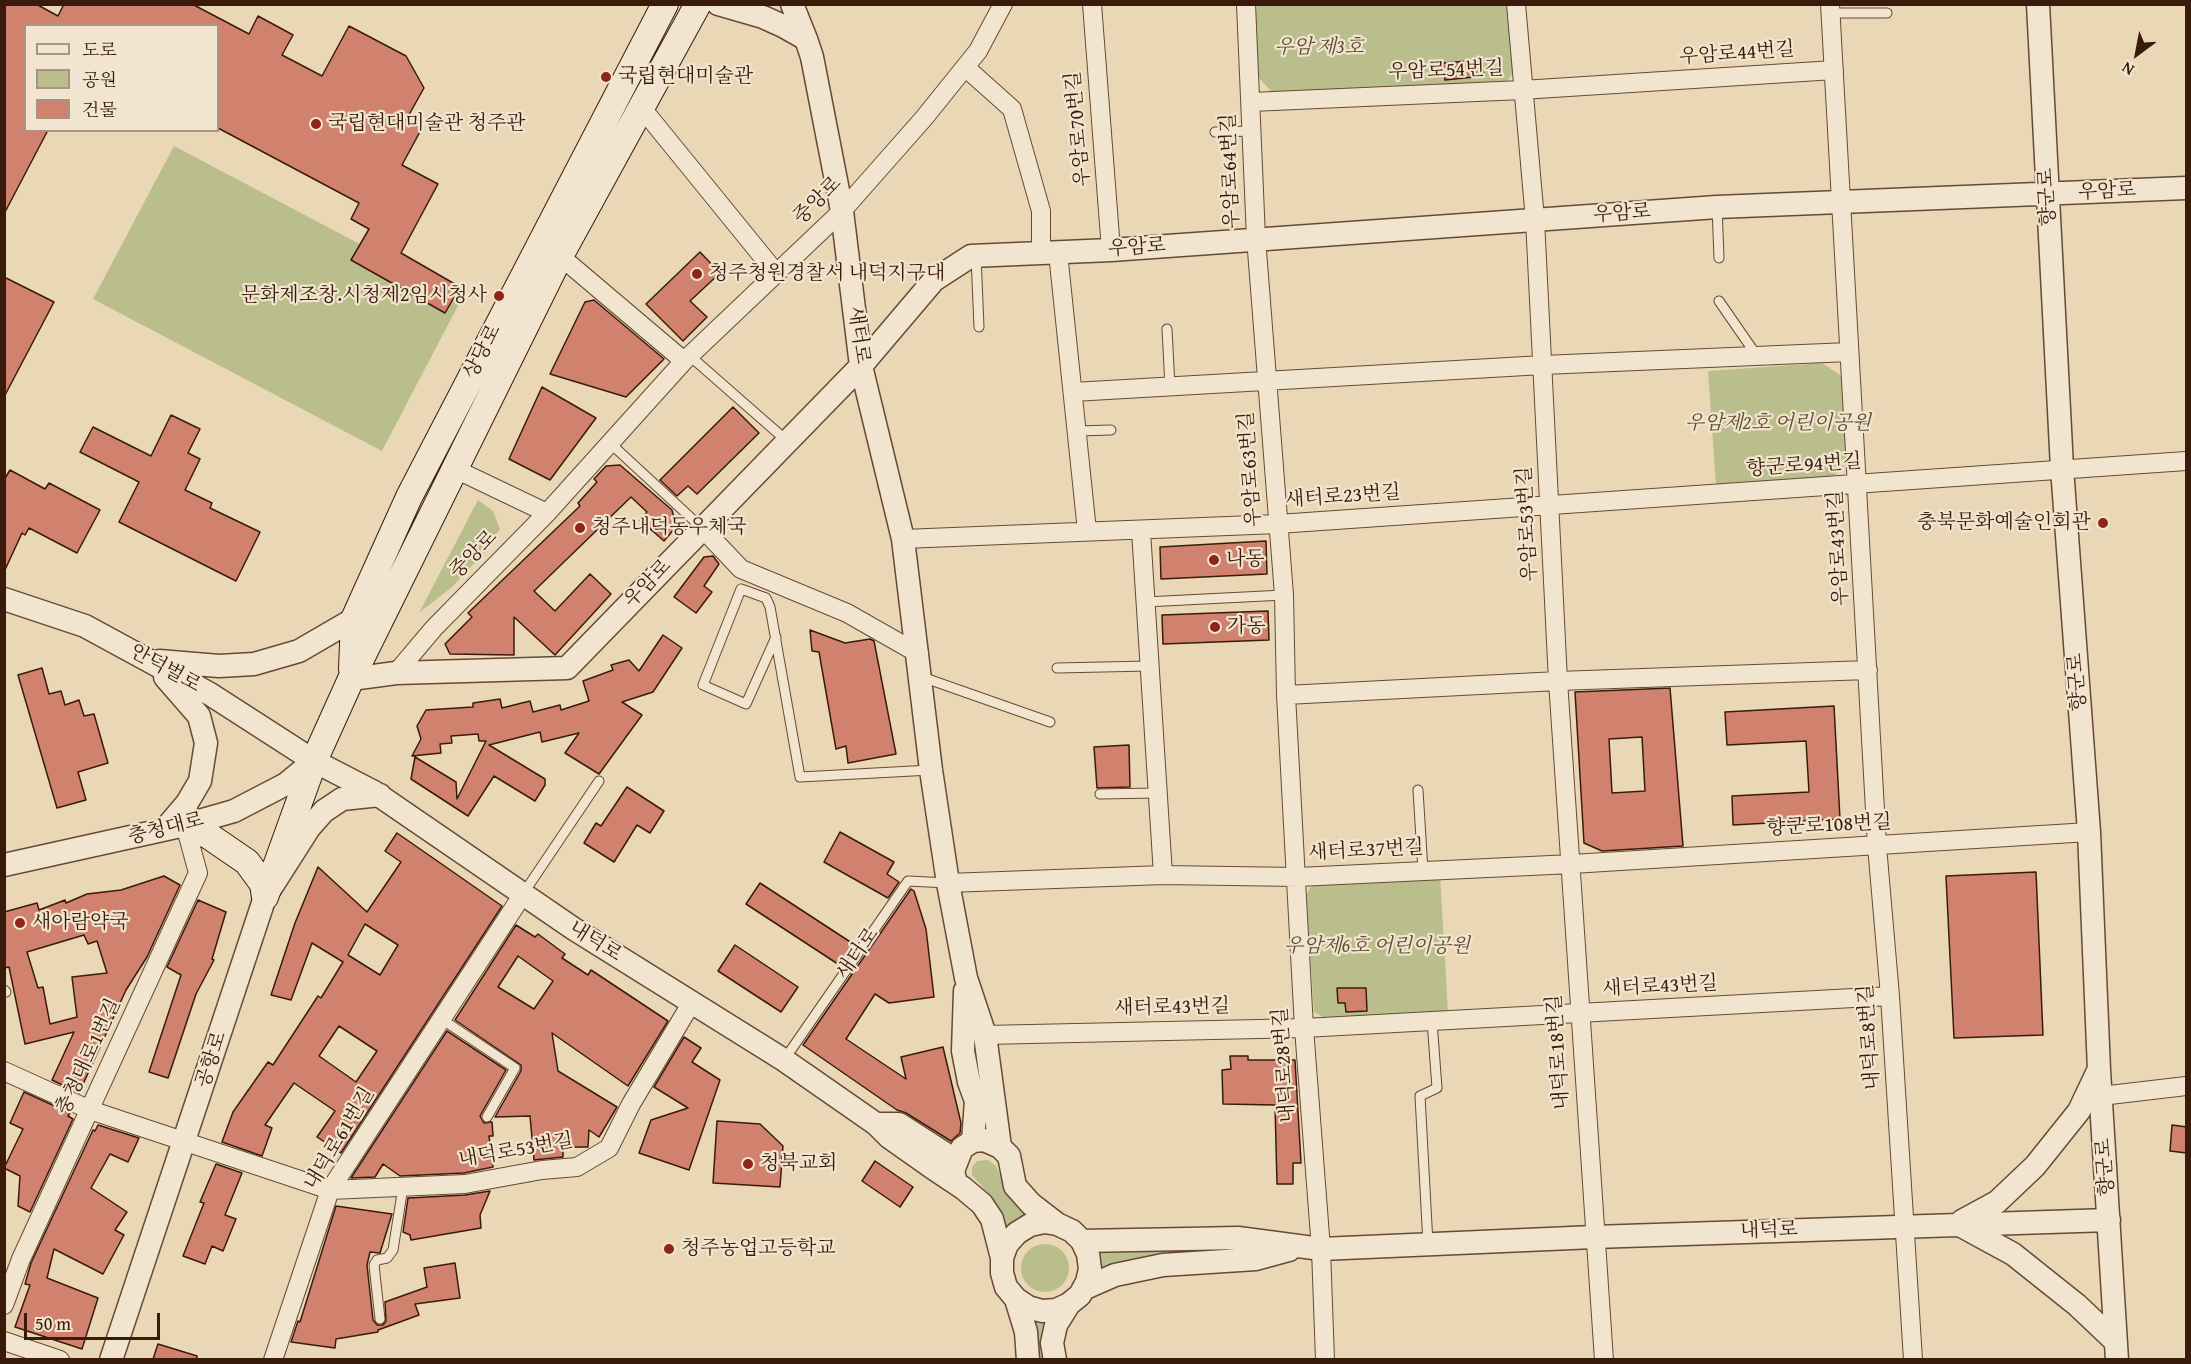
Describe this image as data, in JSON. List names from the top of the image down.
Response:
{
  "streets": {
    "main road": ["상당로", "공항로"],
    "street": [
      "우암로44번길",
      "우암로54번길",
      "우암로70번길",
      "우암로64번길",
      "우암로",
      "향군로",
      "중앙로",
      "새터로",
      "향군로94번길",
      "우암로63번길",
      "새터로23번길",
      "우암로53번길",
      "우암로43번길",
      "안덕벌로",
      "향군로108번길",
      "충청대로",
      "새터로37번길",
      "내덕로",
      "새터로43번길",
      "내덕로8번길",
      "내덕로18번길",
      "충청대로1번길",
      "내덕로28번길",
      "내덕로61번길",
      "내덕로53번길"
    ]
  },
  "crossings": [
    ["우암로44번길", "우암로54번길"],
    ["우암로54번길", "우암로64번길"],
    ["우암로54번길", "우암로"],
    ["우암로54번길", "우암로53번길"],
    ["우암로70번길", "우암로"],
    ["우암로64번길", "우암로"],
    ["우암로64번길", "우암로63번길"],
    ["우암로", "향군로"],
    ["우암로", "중앙로"],
    ["우암로", "새터로"],
    ["우암로", "상당로"],
    ["우암로", "우암로63번길"],
    ["우암로", "우암로53번길"],
    ["우암로", "우암로43번길"],
    ["향군로", "향군로94번길"],
    ["향군로", "향군로108번길"],
    ["향군로", "내덕로"],
    ["중앙로", "새터로"],
    ["새터로", "새터로23번길"],
    ["새터로", "새터로37번길"],
    ["새터로", "내덕로"],
    ["상당로", "안덕벌로"],
    ["상당로", "충청대로"],
    ["상당로", "내덕로"],
    ["상당로", "공항로"],
    ["향군로94번길", "새터로23번길"],
    ["향군로94번길", "우암로53번길"],
    ["향군로94번길", "우암로43번길"],
    ["우암로63번길", "새터로23번길"],
    ["우암로63번길", "우암로53번길"],
    ["우암로63번길", "새터로37번길"],
    ["우암로63번길", "내덕로28번길"],
    ["새터로23번길", "우암로53번길"],
    ["우암로53번길", "향군로108번길"],
    ["우암로53번길", "새터로37번길"],
    ["우암로53번길", "내덕로18번길"],
    ["우암로43번길", "향군로108번길"],
    ["우암로43번길", "내덕로8번길"],
    ["안덕벌로", "충청대로"],
    ["안덕벌로", "내덕로"],
    ["안덕벌로", "공항로"],
    ["향군로108번길", "새터로37번길"],
    ["향군로108번길", "내덕로8번길"],
    ["향군로108번길", "내덕로18번길"],
    ["충청대로", "내덕로"],
    ["충청대로", "충청대로1번길"],
    ["충청대로", "공항로"],
    ["새터로37번길", "내덕로18번길"],
    ["새터로37번길", "내덕로28번길"],
    ["내덕로", "내덕로8번길"],
    ["내덕로", "내덕로18번길"],
    ["내덕로", "공항로"],
    ["내덕로", "내덕로28번길"],
    ["내덕로", "내덕로61번길"],
    ["내덕로", "내덕로53번길"],
    ["새터로43번길", "내덕로8번길"],
    ["새터로43번길", "내덕로18번길"],
    ["새터로43번길", "내덕로28번길"],
    ["내덕로61번길", "내덕로53번길"]
  ],
  "parks": ["우암 제3호", "우암제2호 어린이공원", "우암제6호 어린이공원"],
  "places": [
    "국립현대미술관",
    "국립현대미술관 청주관",
    "청주청원경찰서 내덕지구대",
    "문화제조창.시청제2임시청사",
    "충북문화예술인회관",
    "청주내덕동우체국",
    "나동",
    "가동",
    "새아람약국",
    "청북교회",
    "청주농업고등학교"
  ],
  "legend": ["도로", "공원", "건물"],
  "scale_bar": "50 m",
  "north": "bottom left"
}
